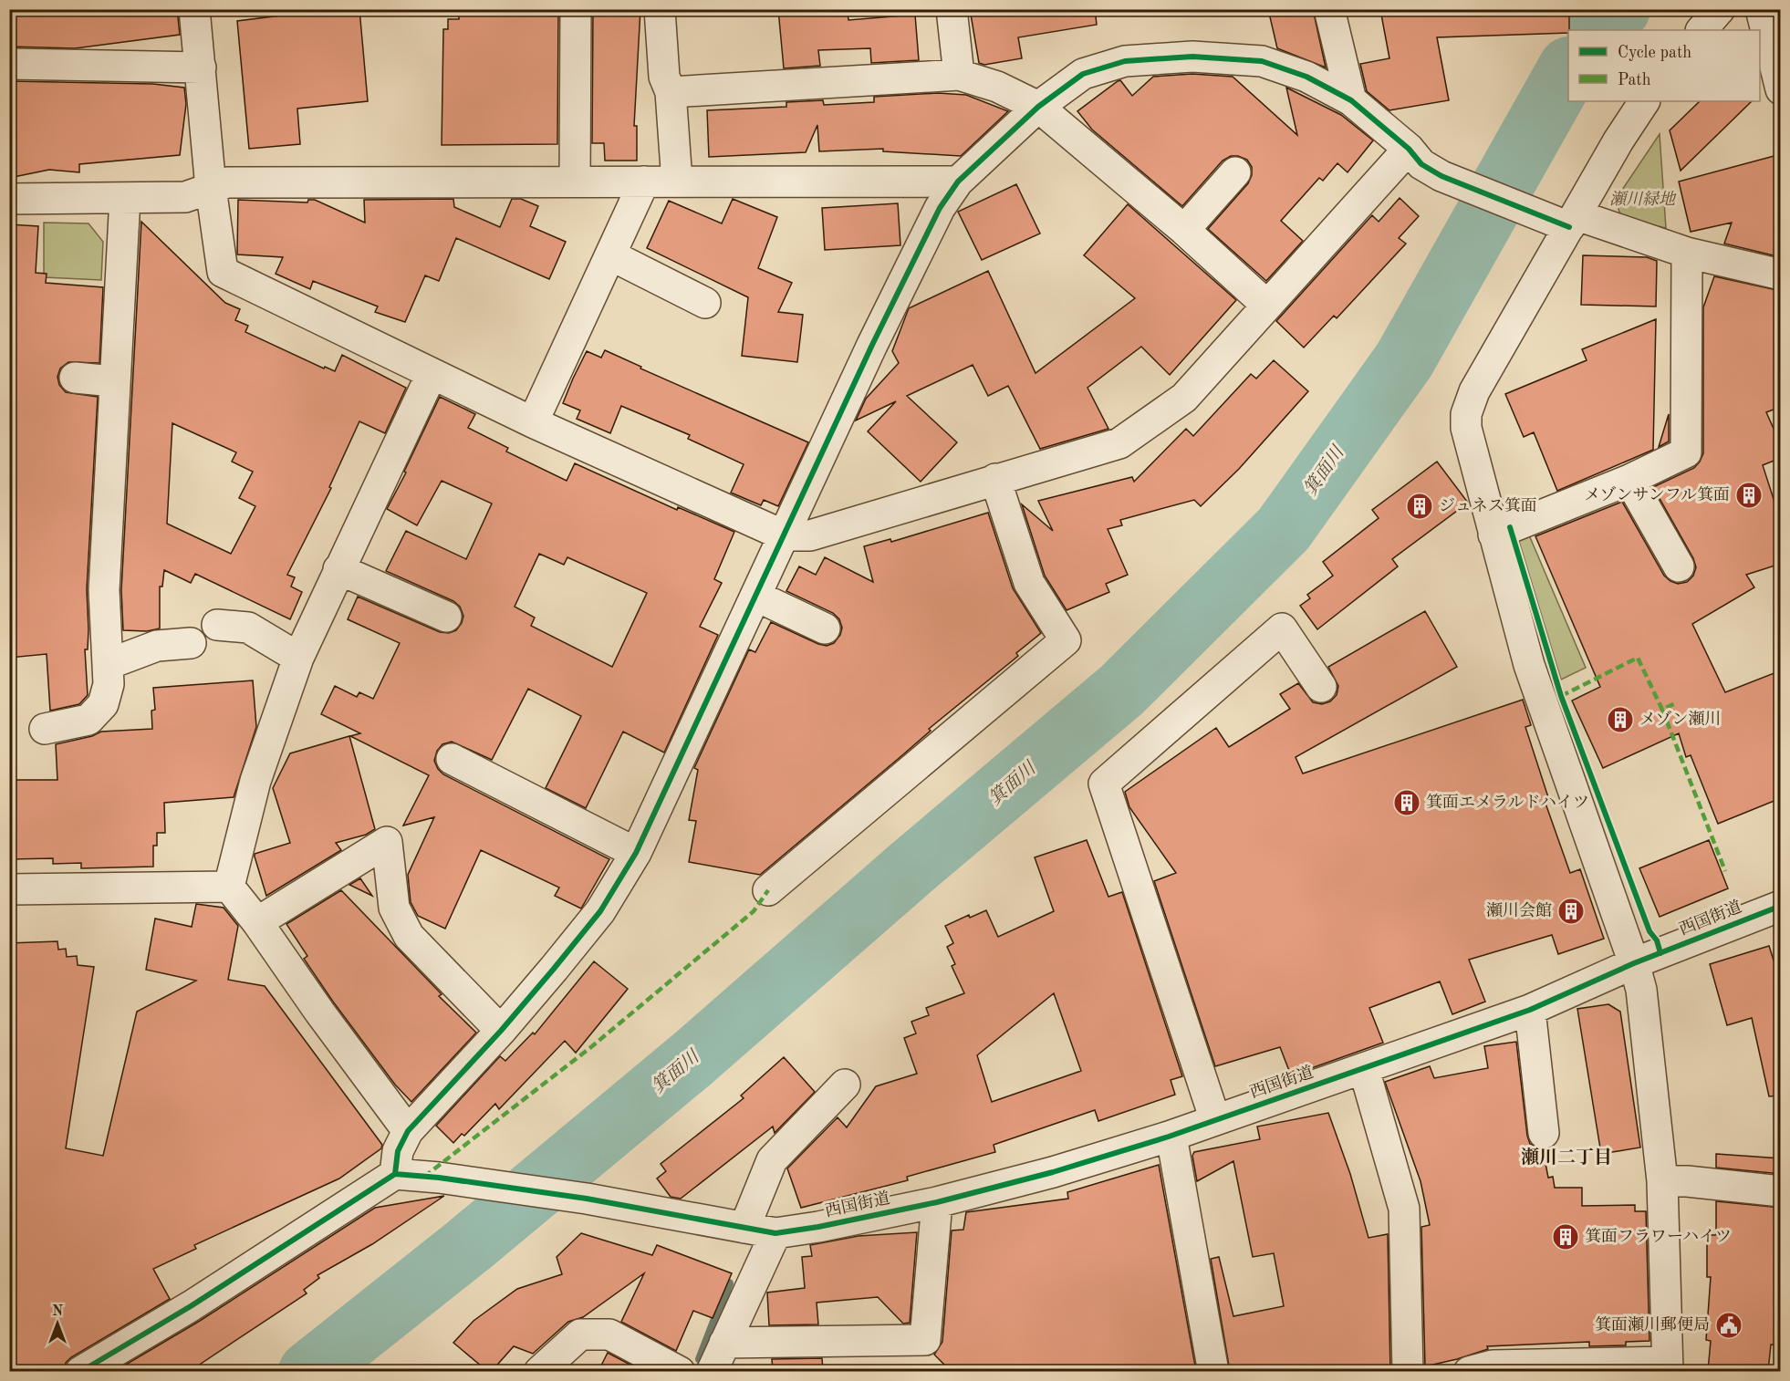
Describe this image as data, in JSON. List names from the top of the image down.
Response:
{
  "streets": {
    "street": ["西国街道"]
  },
  "districts": ["瀬川二丁目"],
  "water": ["箕面川"],
  "parks": ["瀬川緑地"],
  "places": {
    "building": [
      "メゾンサンフル箕面",
      "ジュネス箕面",
      "メゾン瀬川",
      "箕面エメラルドハイツ",
      "瀬川会館",
      "箕面フラワーハイツ"
    ],
    "public building": ["箕面瀬川郵便局"]
  },
  "legend": ["Cycle path", "Path"],
  "north": "top"
}
